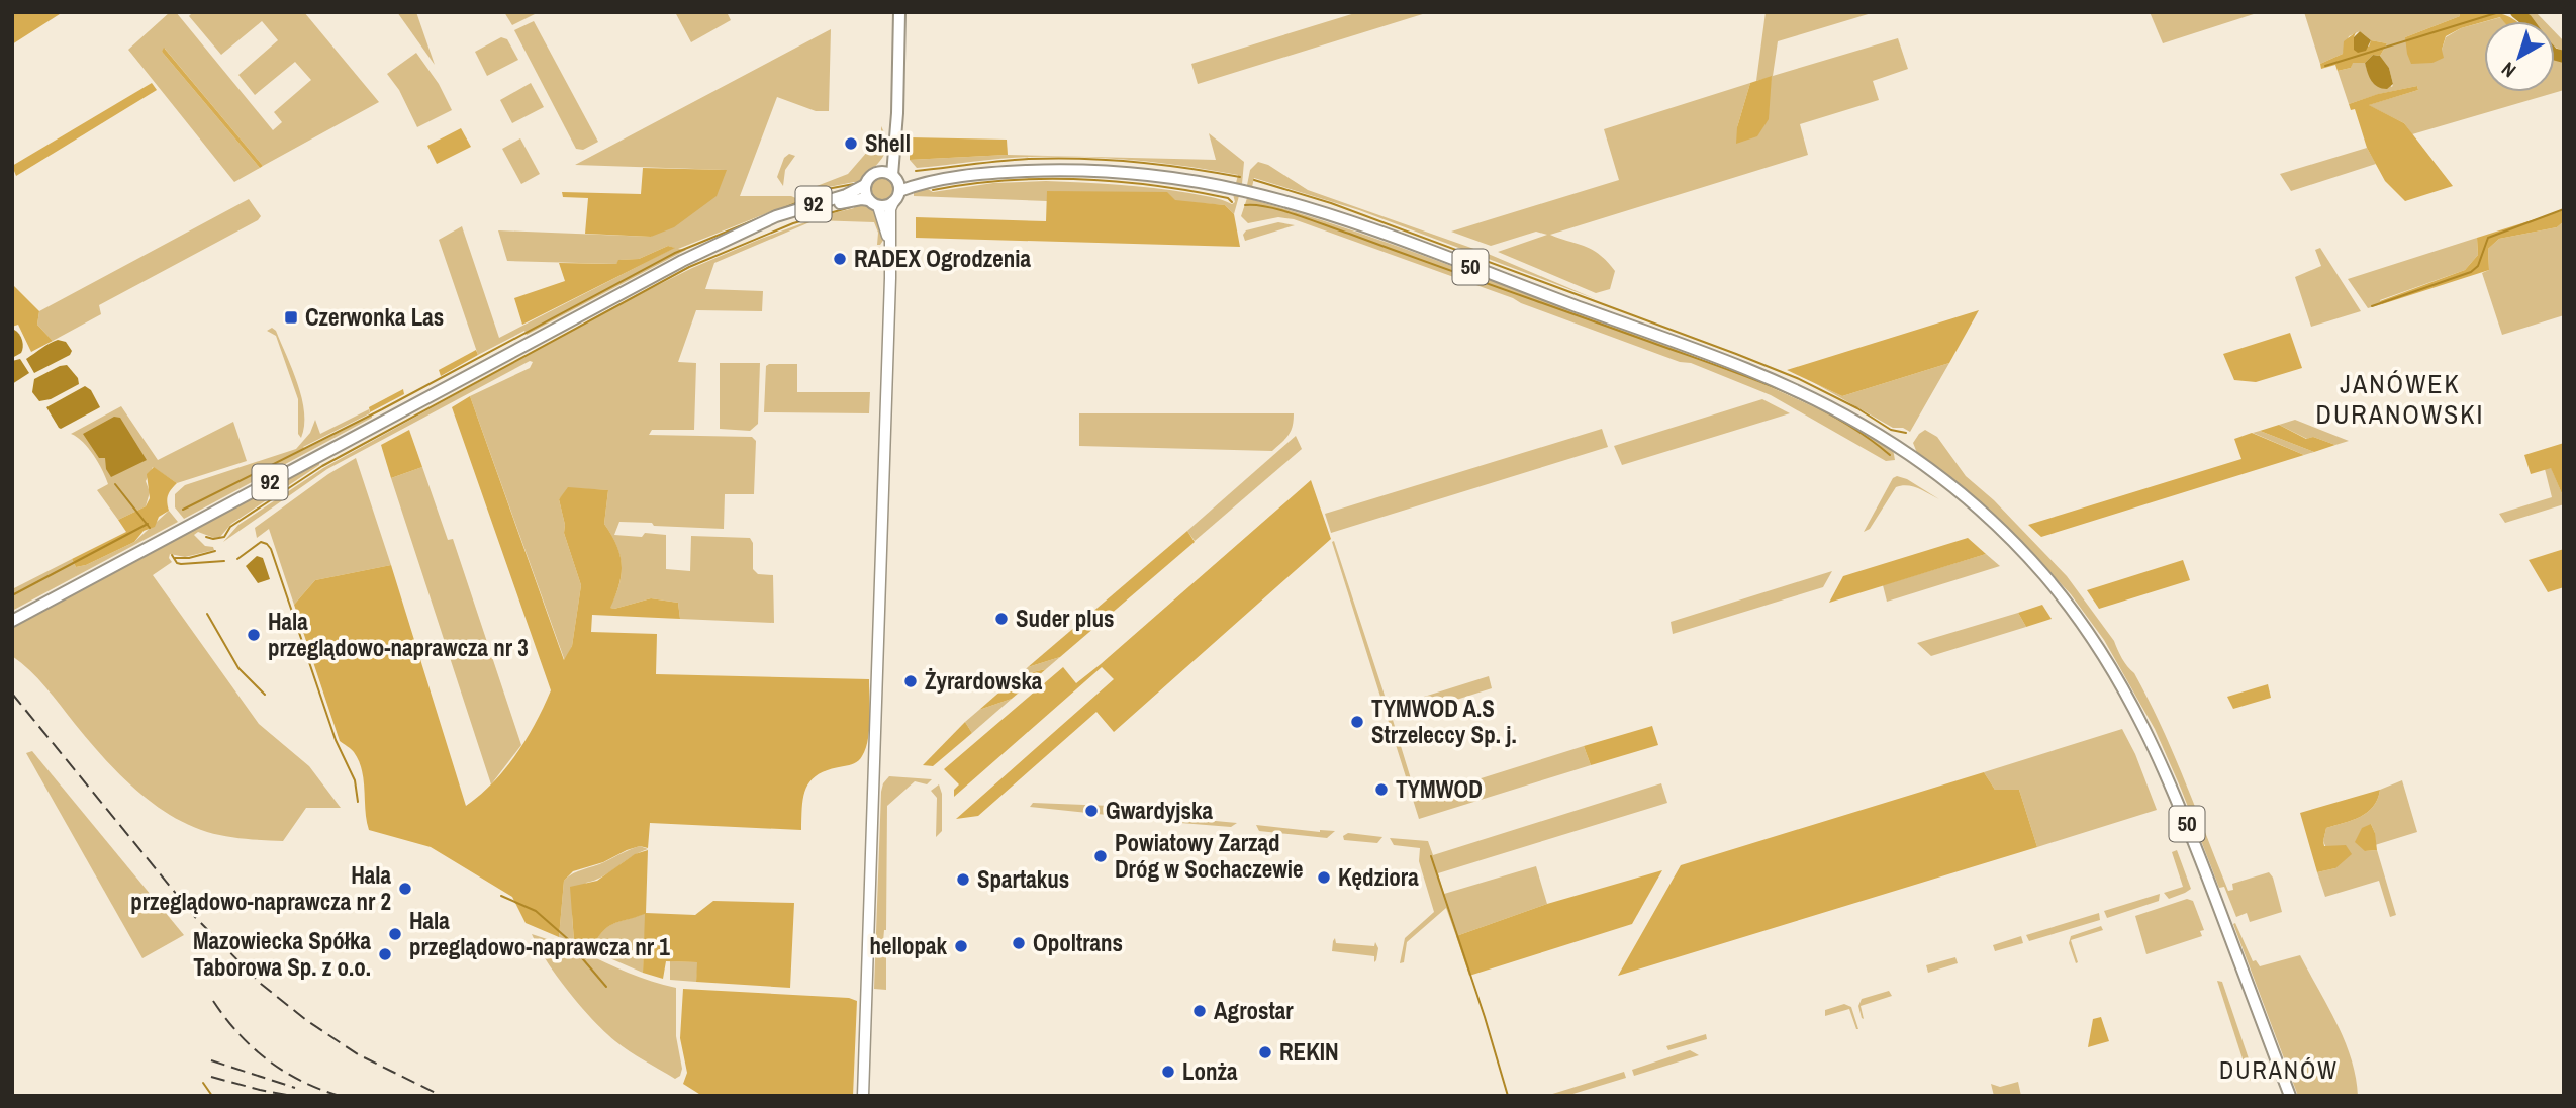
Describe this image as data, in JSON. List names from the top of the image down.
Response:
{
  "streets": {
    "main road": ["92", "50"]
  },
  "crossings": [
    ["92", "50"]
  ],
  "districts": ["JANÓWEK DURANOWSKI", "DURANÓW"],
  "places": {
    "other": [
      "Shell",
      "RADEX Ogrodzenia",
      "Suder plus",
      "Hala przeglądowo-naprawcza nr 3",
      "Żyrardowska",
      "TYMWOD A.S Strzeleccy Sp. j.",
      "TYMWOD",
      "Gwardyjska",
      "Powiatowy Zarząd Dróg w Sochaczewie",
      "Kędziora",
      "Spartakus",
      "Hala przeglądowo-naprawcza nr 2",
      "Hala przeglądowo-naprawcza nr 1",
      "Opoltrans",
      "hellopak",
      "Mazowiecka Spółka Taborowa Sp. z o.o.",
      "Agrostar",
      "REKIN",
      "Lonża"
    ],
    "transit": ["Czerwonka Las"]
  },
  "north": "bottom left"
}
